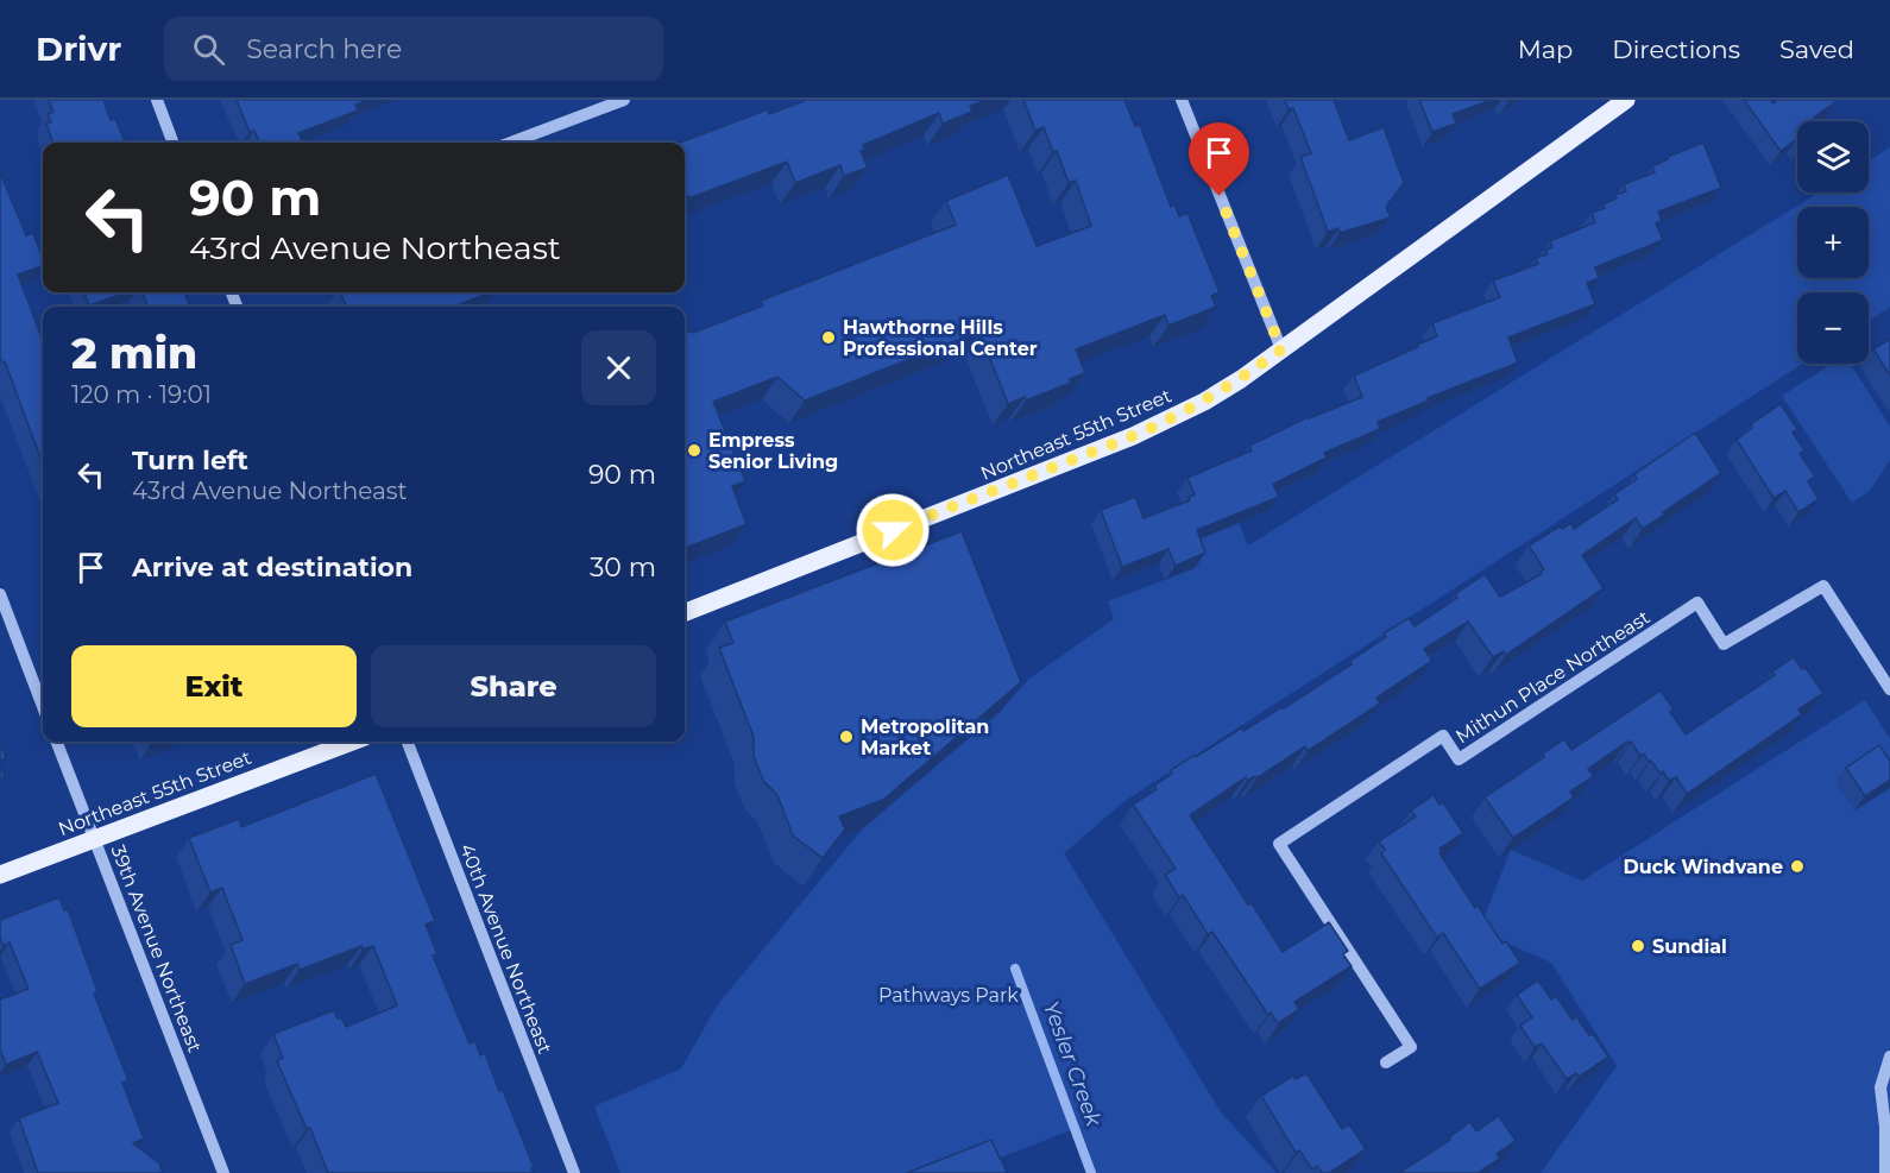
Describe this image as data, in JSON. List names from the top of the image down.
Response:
{
  "streets": {
    "main road": ["Northeast 55th Street"],
    "street": ["Mithun Place Northeast", "39th Avenue Northeast", "40th Avenue Northeast"]
  },
  "crossings": [
    ["Northeast 55th Street", "39th Avenue Northeast"]
  ],
  "water": ["Yesler Creek"],
  "parks": ["Pathways Park"],
  "places": [
    "Hawthorne Hills Professional Center",
    "Empress Senior Living",
    "Metropolitan Market",
    "Duck Windvane",
    "Sundial"
  ],
  "page": {
    "header": "Drivr",
    "search": "Search here",
    "nav": ["Map", "Directions", "Saved"],
    "map_buttons": ["+", "−"],
    "turn": ["90 m", "43rd Avenue Northeast"],
    "heading": ["2 min", "120 m · 19:01"],
    "list": [
      {
        "name": "Turn left",
        "note": "43rd Avenue Northeast",
        "value": "90 m"
      },
      {
        "name": "Arrive at destination",
        "value": "30 m"
      }
    ],
    "buttons": ["Exit", "Share"]
  }
}
